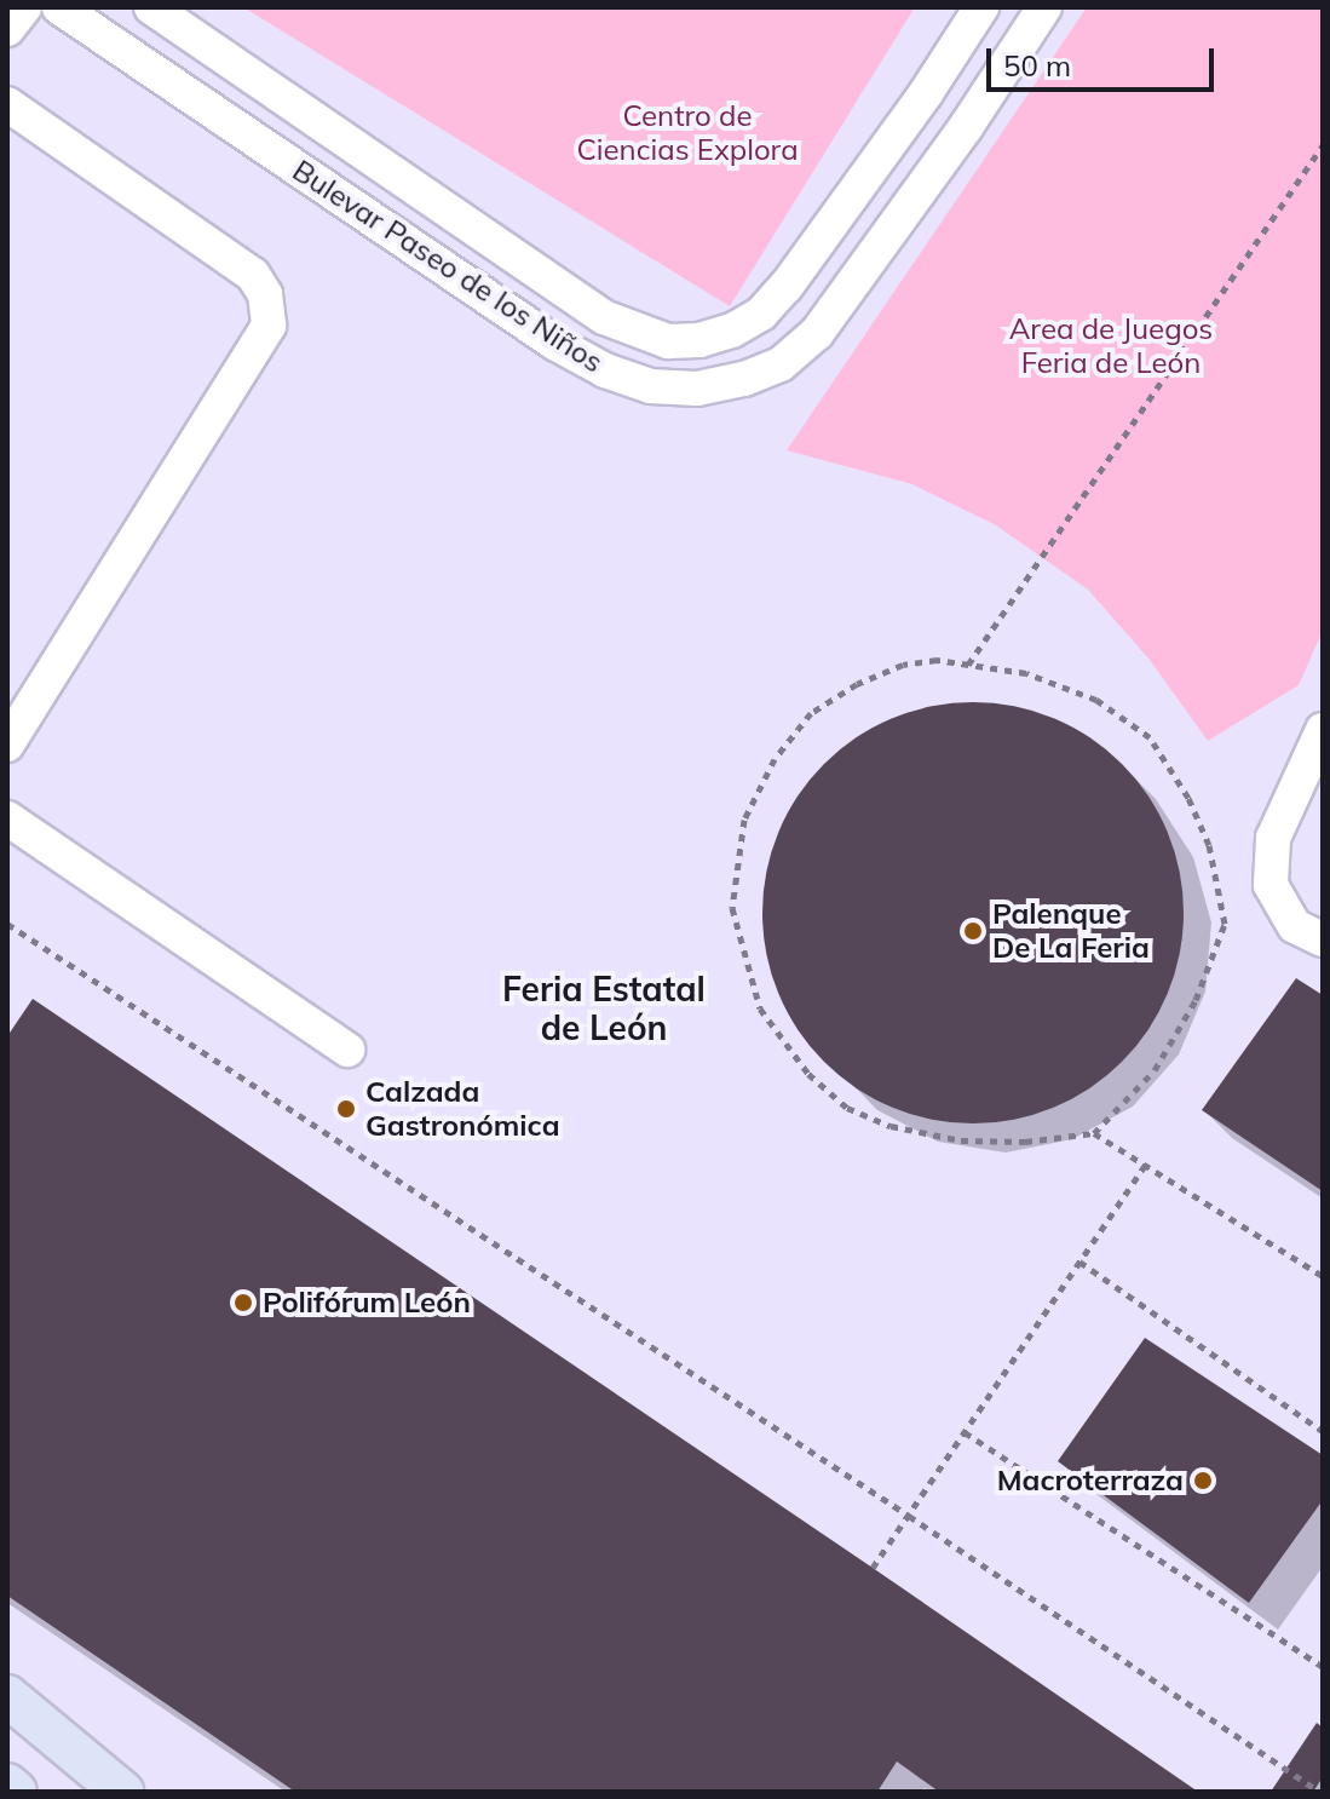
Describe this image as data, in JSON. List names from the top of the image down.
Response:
{
  "streets": {
    "street": ["Bulevar Paseo de los Niños"]
  },
  "districts": ["Feria Estatal de León"],
  "parks": ["Centro de Ciencias Explora", "Area de Juegos Feria de León"],
  "places": [
    "Palenque De La Feria",
    "Calzada Gastronómica",
    "Polifórum León",
    "Macroterraza"
  ],
  "scale_bar": "50 m"
}
